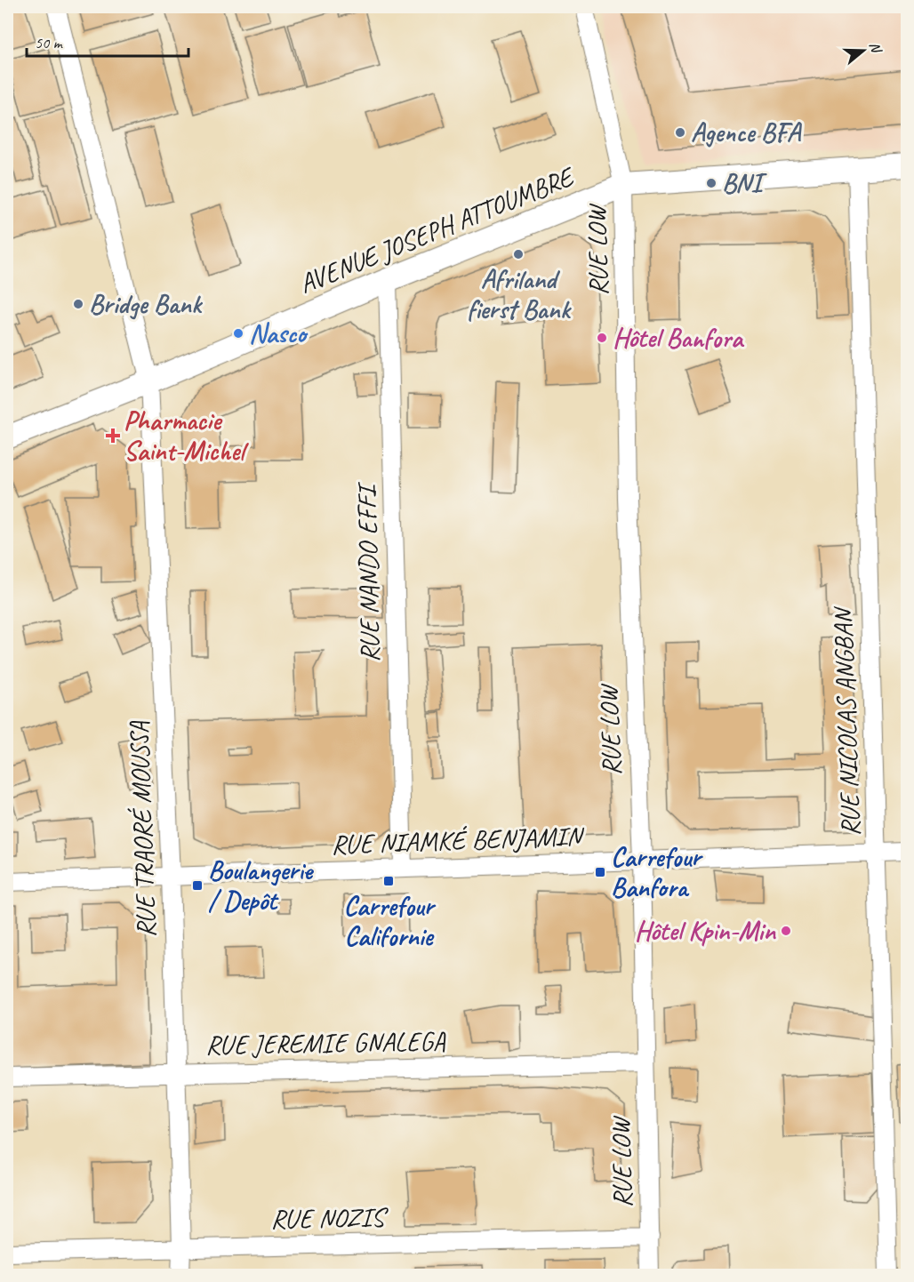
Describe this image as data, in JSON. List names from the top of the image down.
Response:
{
  "streets": {
    "street": [
      "AVENUE JOSEPH ATTOUMBRE",
      "RUE LOW",
      "RUE NANDO EFFI",
      "RUE NICOLAS ANGBAN",
      "RUE TRAORÉ MOUSSA",
      "RUE NIAMKÉ BENJAMIN",
      "RUE JEREMIE GNALEGA",
      "RUE NOZIS"
    ]
  },
  "crossings": [
    ["AVENUE JOSEPH ATTOUMBRE", "RUE LOW"],
    ["AVENUE JOSEPH ATTOUMBRE", "RUE NANDO EFFI"],
    ["AVENUE JOSEPH ATTOUMBRE", "RUE NICOLAS ANGBAN"],
    ["AVENUE JOSEPH ATTOUMBRE", "RUE TRAORÉ MOUSSA"],
    ["RUE LOW", "RUE NIAMKÉ BENJAMIN"],
    ["RUE LOW", "RUE JEREMIE GNALEGA"],
    ["RUE LOW", "RUE NOZIS"],
    ["RUE NANDO EFFI", "RUE NIAMKÉ BENJAMIN"],
    ["RUE NICOLAS ANGBAN", "RUE NIAMKÉ BENJAMIN"],
    ["RUE TRAORÉ MOUSSA", "RUE NIAMKÉ BENJAMIN"],
    ["RUE TRAORÉ MOUSSA", "RUE JEREMIE GNALEGA"],
    ["RUE TRAORÉ MOUSSA", "RUE NOZIS"]
  ],
  "places": {
    "other": [
      "Agence BFA",
      "BNI",
      "Afriland fierst Bank",
      "Bridge Bank",
      "Nasco",
      "Hôtel Banfora",
      "Hôtel Kpin-Min"
    ],
    "health": ["Pharmacie Saint-Michel"],
    "transit": ["Carrefour Banfora", "Carrefour Californie", "Boulangerie / Depôt"]
  },
  "scale_bar": "50 m",
  "north": "right"
}
